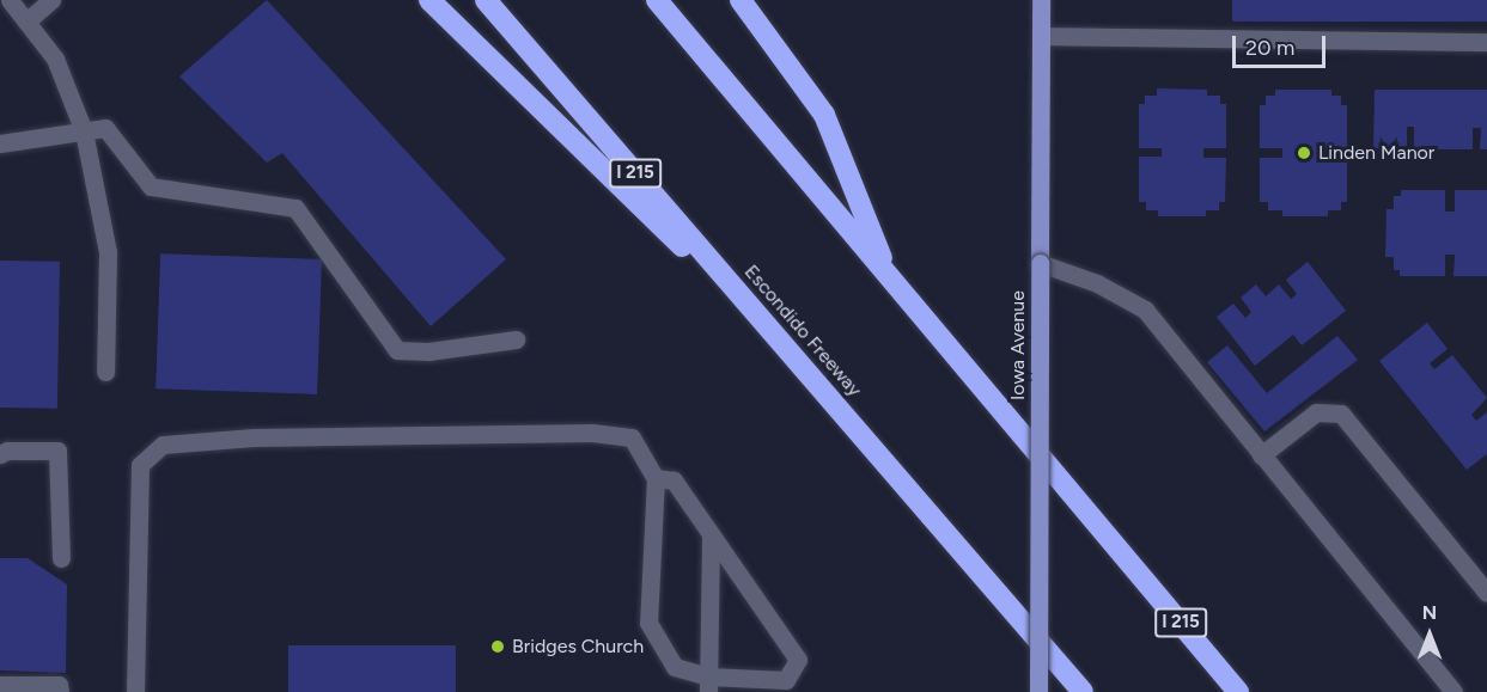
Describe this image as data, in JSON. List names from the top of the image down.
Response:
{
  "streets": {
    "highway": ["I 215", "Escondido Freeway"],
    "main road": ["Iowa Avenue"]
  },
  "places": ["Linden Manor", "Bridges Church"],
  "scale_bar": "20 m",
  "north": "top"
}
